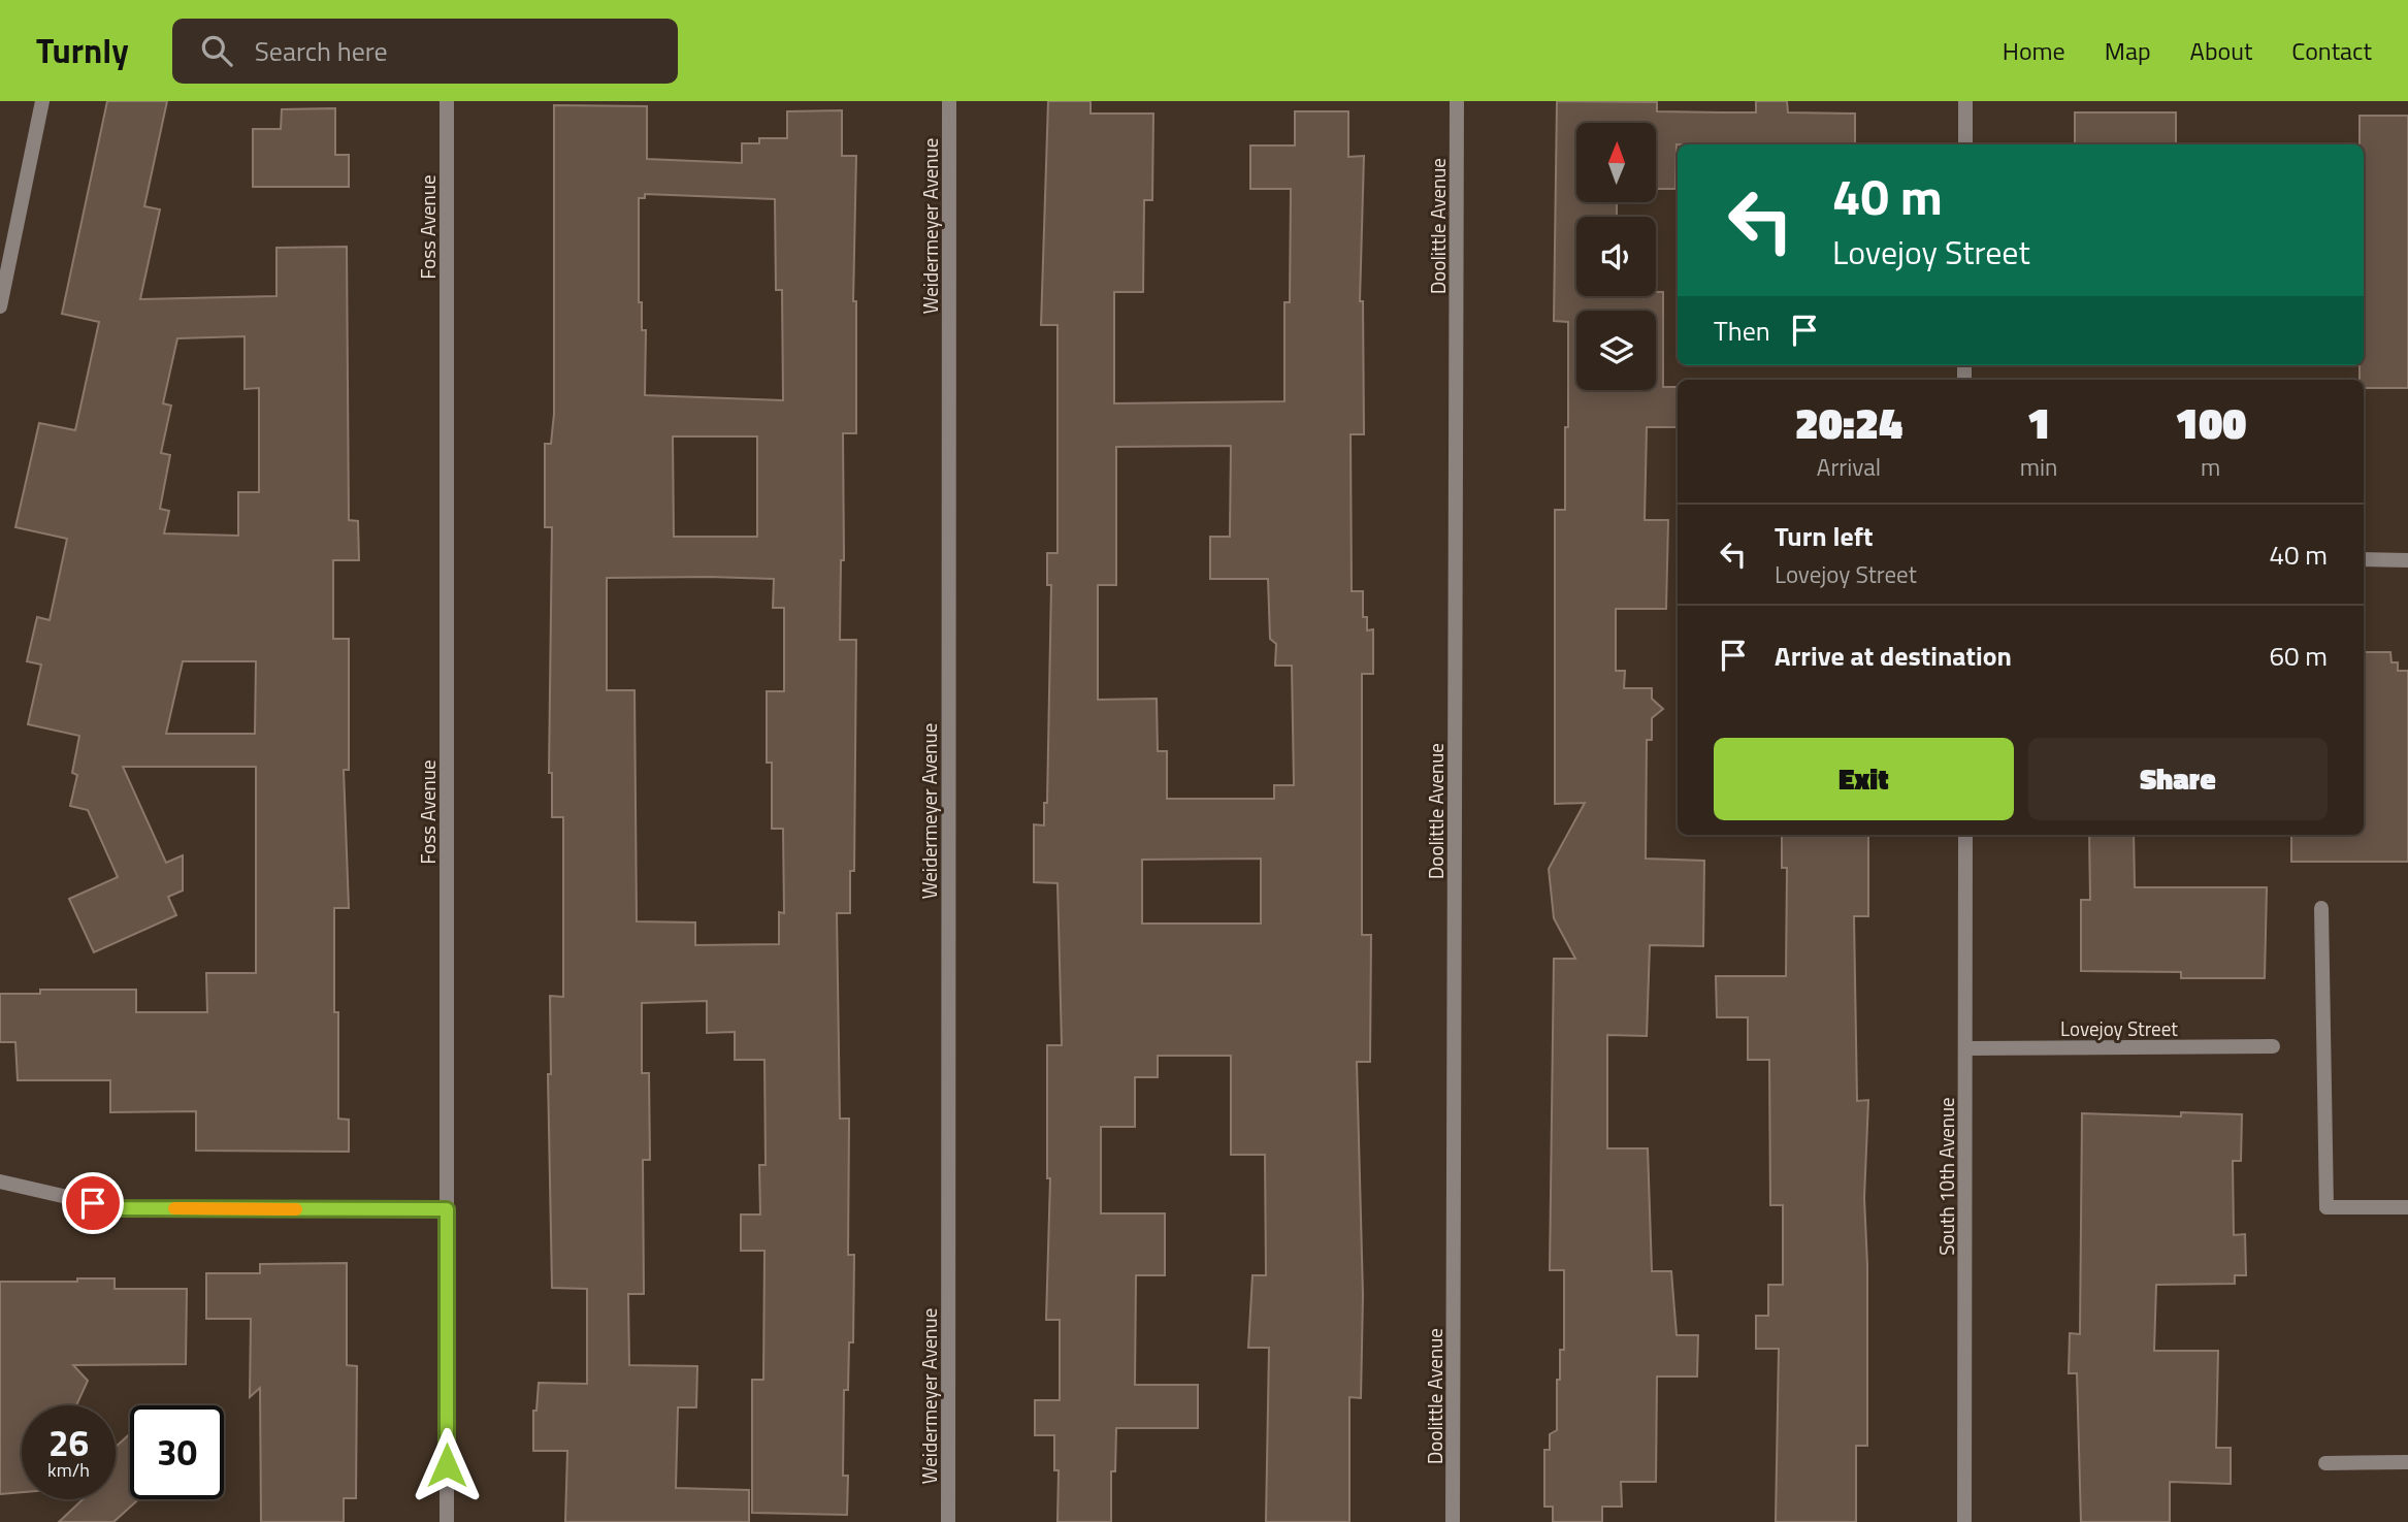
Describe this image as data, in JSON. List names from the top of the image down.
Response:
{
  "streets": {
    "street": [
      "Weidermeyer Avenue",
      "Doolittle Avenue",
      "Foss Avenue",
      "Lovejoy Street",
      "South 10th Avenue"
    ]
  },
  "crossings": [
    ["Lovejoy Street", "South 10th Avenue"]
  ],
  "north": "top",
  "page": {
    "header": "Turnly",
    "search": "Search here",
    "nav": [
      "Home",
      "Map",
      "About",
      "Contact"
    ],
    "turn": ["40 m", "Lovejoy Street"],
    "then": "Then",
    "eta": [
      "20:24",
      "Arrival",
      "1",
      "min",
      "100",
      "m"
    ],
    "list": [
      {
        "name": "Turn left",
        "note": "Lovejoy Street",
        "value": "40 m"
      },
      {
        "name": "Arrive at destination",
        "value": "60 m"
      }
    ],
    "buttons": ["Exit", "Share"],
    "speed": "26 km/h",
    "limit": "30"
  }
}
